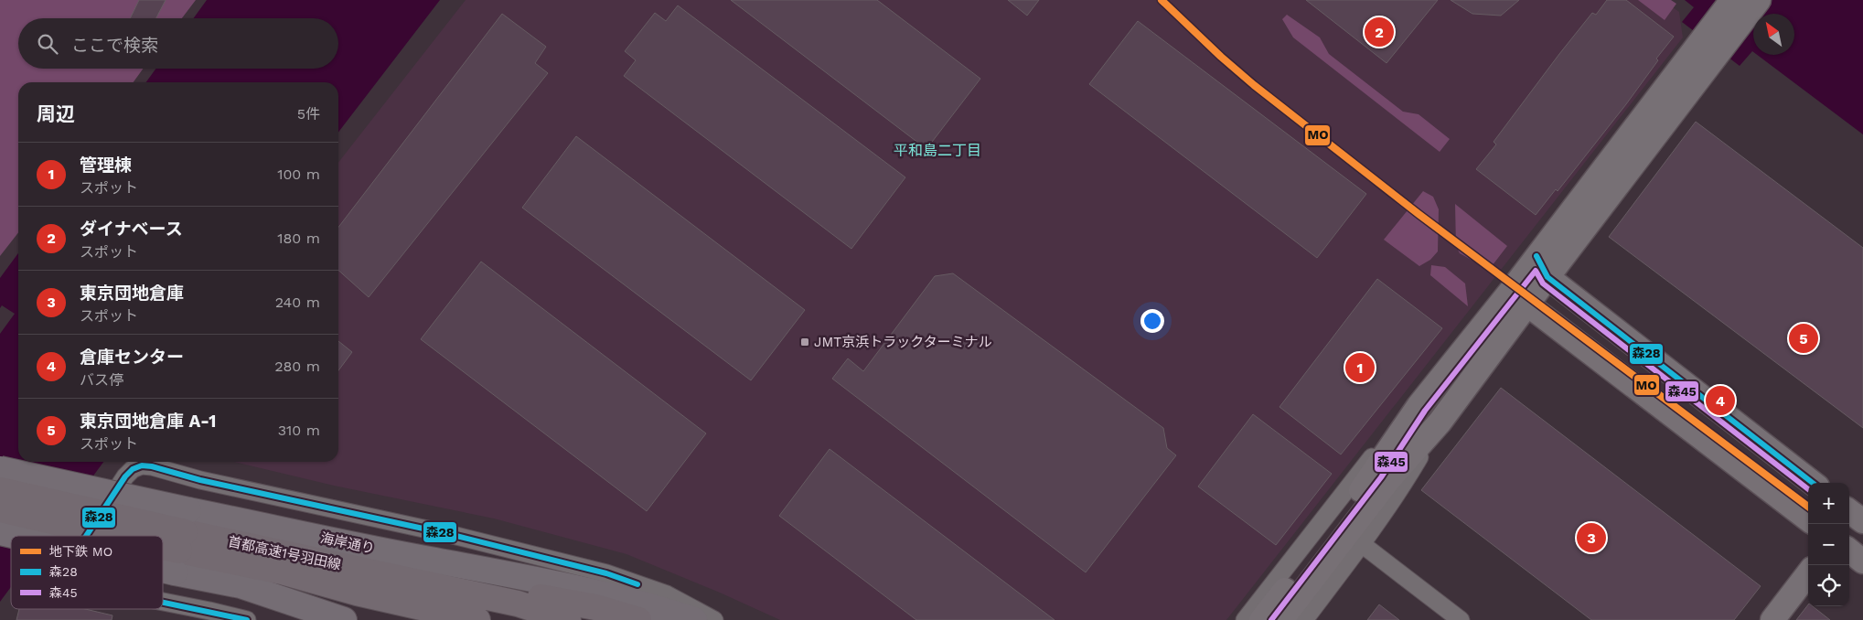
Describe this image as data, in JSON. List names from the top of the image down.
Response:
{
  "streets": {
    "highway": ["首都高速1号羽田線"],
    "main road": ["海岸通り"]
  },
  "crossings": [
    ["海岸通り", "首都高速1号羽田線"]
  ],
  "districts": ["平和島二丁目"],
  "places": {
    "transit": ["JMT京浜トラックターミナル"]
  },
  "lines": ["metro line MO", "transit line 森28", "transit line 森45"],
  "legend": ["地下鉄 MO", "森28", "森45"],
  "north": "top left",
  "page": {
    "pins": [
      "2",
      "5",
      "1",
      "4",
      "3"
    ],
    "search": "ここで検索",
    "heading": ["周辺", "5件"],
    "list": [
      {
        "mark": "1",
        "name": "管理棟",
        "note": "スポット",
        "value": "100 m"
      },
      {
        "mark": "2",
        "name": "ダイナベース",
        "note": "スポット",
        "value": "180 m"
      },
      {
        "mark": "3",
        "name": "東京団地倉庫",
        "note": "スポット",
        "value": "240 m"
      },
      {
        "mark": "4",
        "name": "倉庫センター",
        "note": "バス停",
        "value": "280 m"
      },
      {
        "mark": "5",
        "name": "東京団地倉庫 A-1",
        "note": "スポット",
        "value": "310 m"
      }
    ],
    "map_buttons": ["+", "−"]
  }
}
